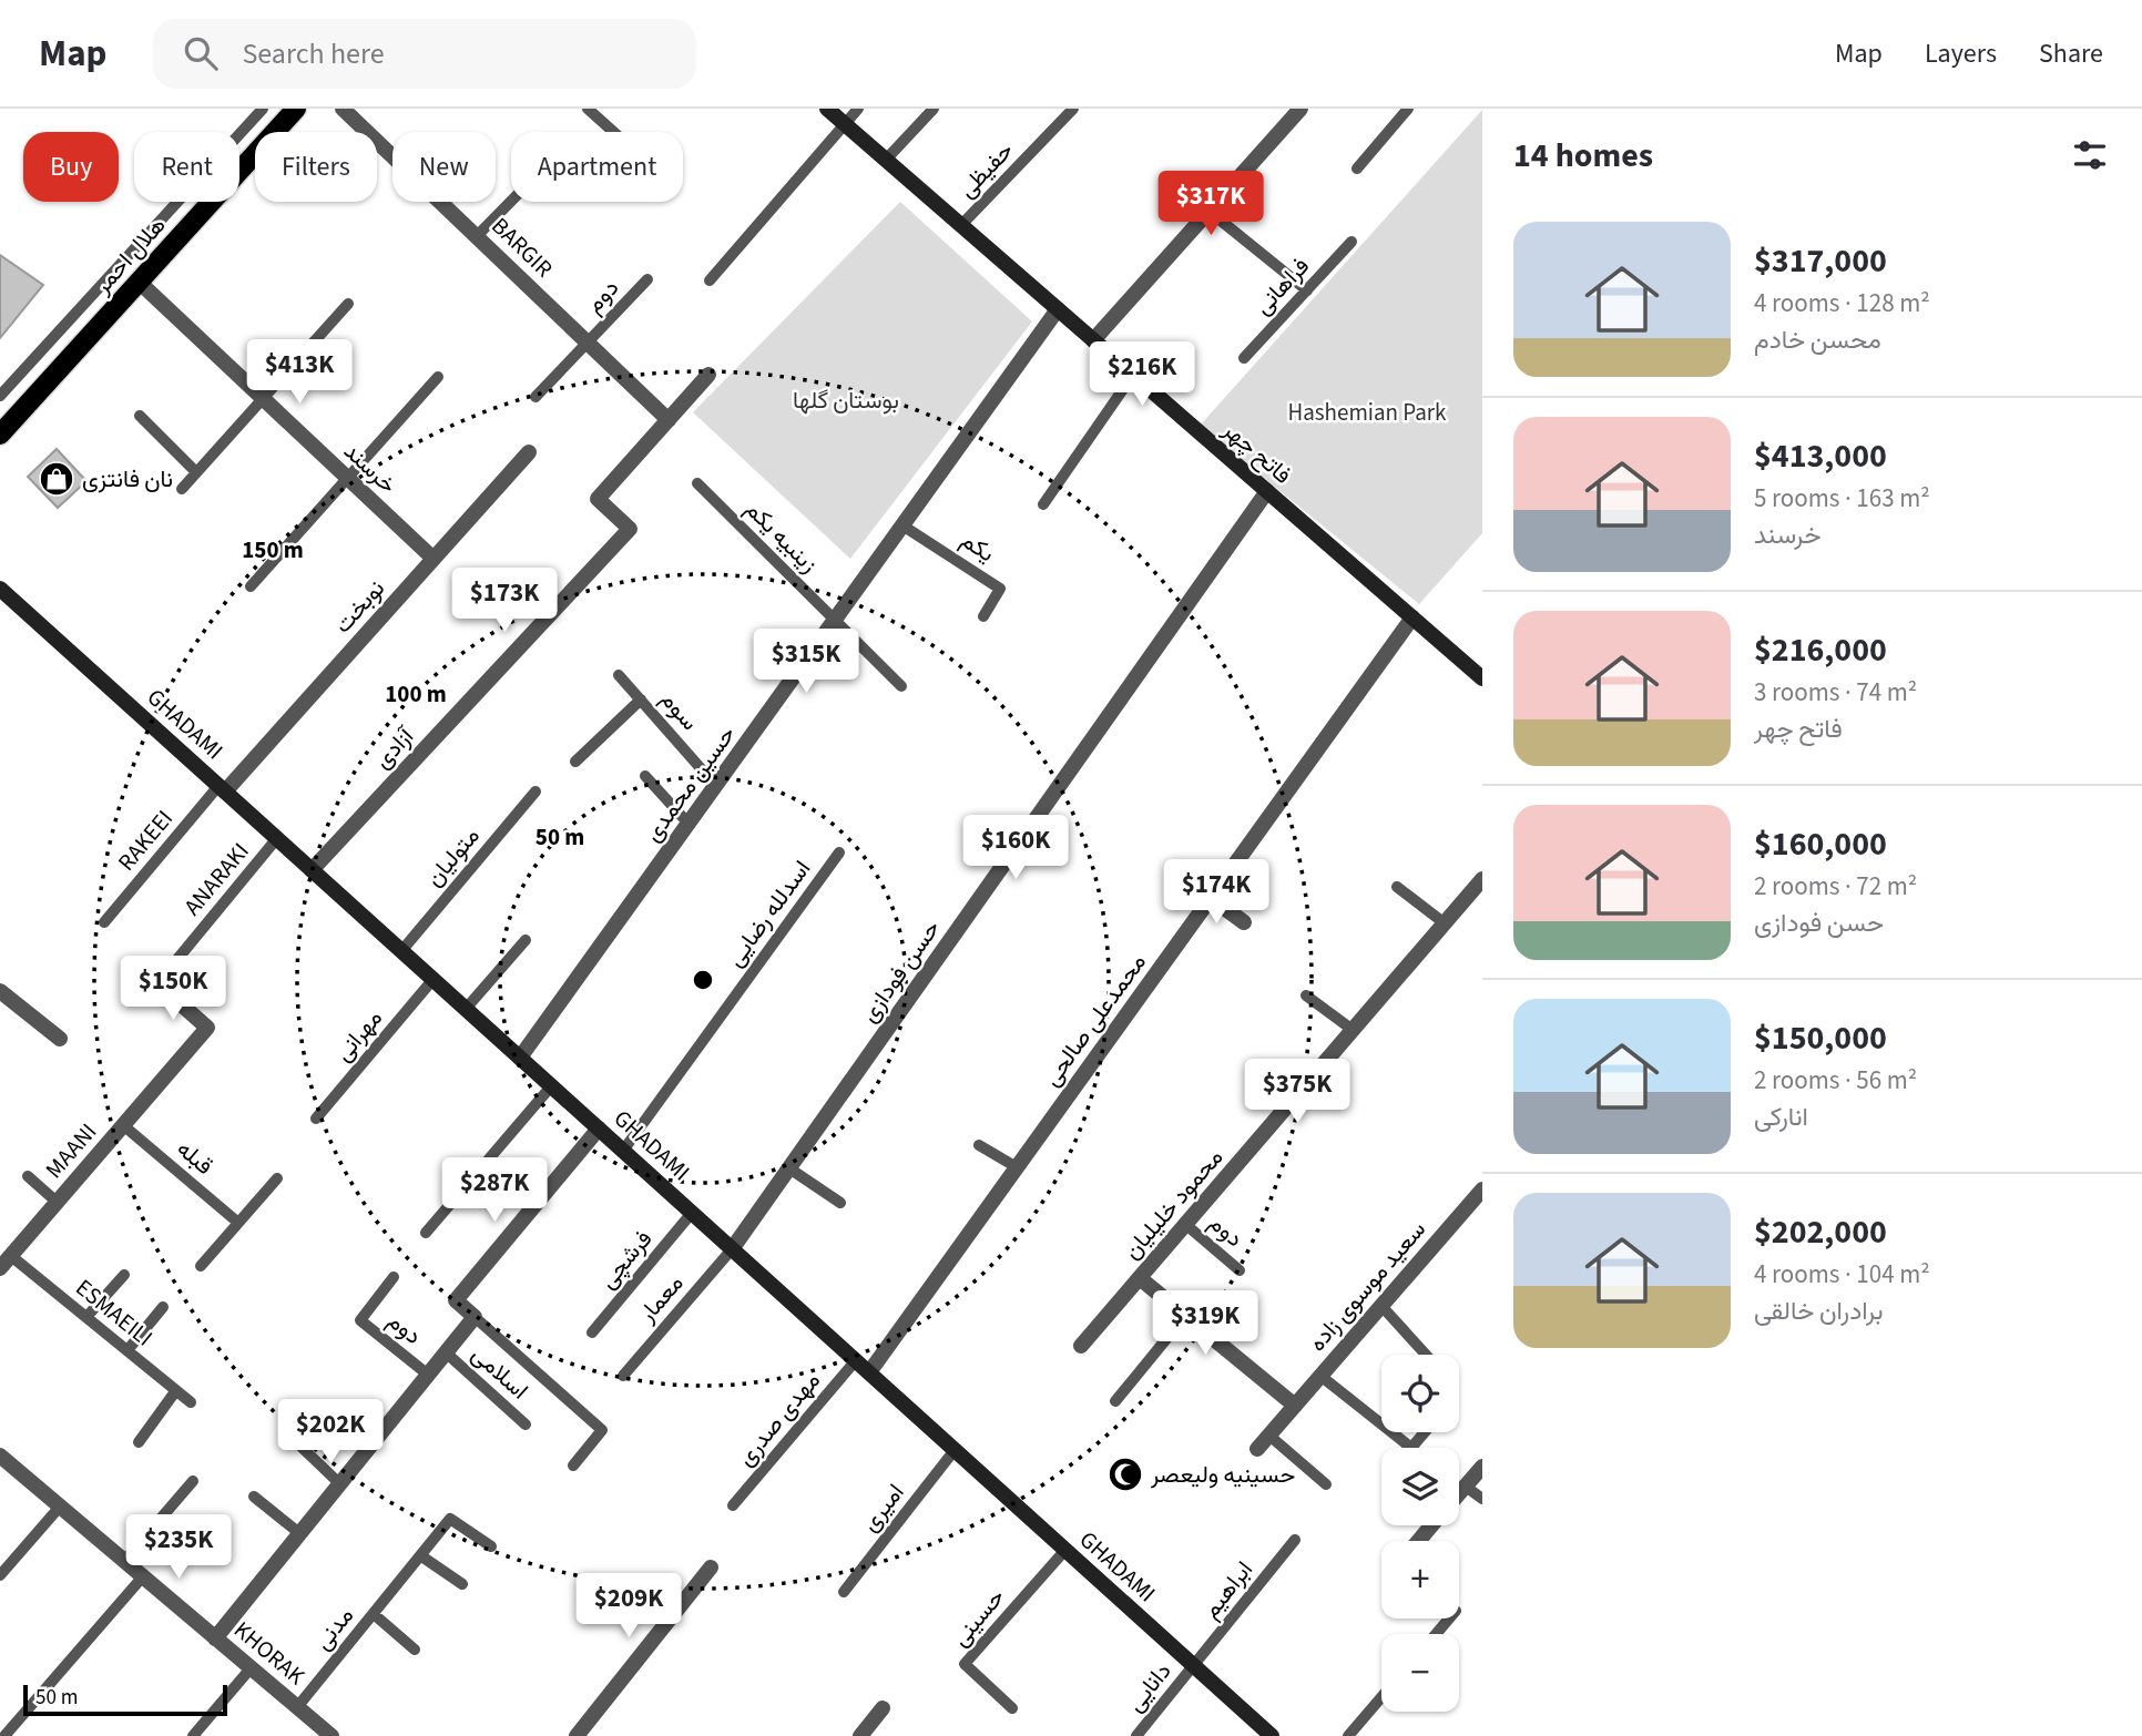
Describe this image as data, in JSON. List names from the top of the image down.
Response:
{
  "streets": {
    "main road": ["هلال احمر"],
    "street": [
      "BARGIR",
      "فاتح چهر",
      "خرسند",
      "نوبخت",
      "GHADAMI",
      "آزادی",
      "حسین محمدی",
      "حسن فودازی",
      "محمدعلی صالحی",
      "MAANI",
      "محمود خلیلیان",
      "سعید موسوی زاده",
      "KHORAK"
    ],
    "lane": [
      "حفیظی",
      "فراهانی",
      "دوم",
      "زینبیه یکم",
      "یکم",
      "سوم",
      "RAKEEI",
      "متولیان",
      "ANARAKI",
      "اسدلله رضایی",
      "مهرانی",
      "قبله",
      "فرشچی",
      "معمار",
      "ESMAEILI",
      "اسلامی",
      "مهدی صدری",
      "امیری",
      "ابراهیم",
      "حسینی",
      "مدنی",
      "دانایی"
    ]
  },
  "crossings": [
    ["حفیظی", "فاتح چهر"],
    ["BARGIR", "دوم"],
    ["BARGIR", "آزادی"],
    ["هلال احمر", "خرسند"],
    ["دوم", "محمود خلیلیان"],
    ["فاتح چهر", "حسین محمدی"],
    ["فاتح چهر", "حسن فودازی"],
    ["فاتح چهر", "محمدعلی صالحی"],
    ["خرسند", "نوبخت"],
    ["زینبیه یکم", "حسین محمدی"],
    ["یکم", "حسین محمدی"],
    ["نوبخت", "GHADAMI"],
    ["نوبخت", "RAKEEI"],
    ["سوم", "حسین محمدی"],
    ["GHADAMI", "آزادی"],
    ["GHADAMI", "حسین محمدی"],
    ["GHADAMI", "RAKEEI"],
    ["GHADAMI", "متولیان"],
    ["GHADAMI", "ANARAKI"],
    ["GHADAMI", "اسدلله رضایی"],
    ["GHADAMI", "حسن فودازی"],
    ["GHADAMI", "محمدعلی صالحی"],
    ["GHADAMI", "مهرانی"],
    ["GHADAMI", "فرشچی"],
    ["GHADAMI", "معمار"],
    ["GHADAMI", "مهدی صدری"],
    ["GHADAMI", "امیری"],
    ["GHADAMI", "ابراهیم"],
    ["GHADAMI", "حسینی"],
    ["GHADAMI", "دانایی"],
    ["ANARAKI", "MAANI"],
    ["حسن فودازی", "معمار"],
    ["MAANI", "قبله"],
    ["MAANI", "ESMAEILI"],
    ["ابراهیم", "دانایی"],
    ["مدنی", "KHORAK"]
  ],
  "parks": ["بوستان گلها", "Hashemian Park"],
  "places": {
    "shop": ["نان فانتزی"],
    "mosque": ["حسینیه ولیعصر"]
  },
  "scale_bar": "50 m",
  "page": {
    "header": "Map",
    "search": "Search here",
    "nav": ["Map", "Layers", "Share"],
    "heading": "14 homes",
    "chip": [
      "Buy",
      "Rent",
      "Filters",
      "New",
      "Apartment"
    ],
    "price": [
      "$317K",
      "$413K",
      "$216K",
      "$173K",
      "$315K",
      "$160K",
      "$174K",
      "$150K",
      "$375K",
      "$287K",
      "$319K",
      "$202K",
      "$235K",
      "$209K"
    ],
    "list": [
      {
        "name": "$317,000",
        "note": "4 rooms · 128 m² · محسن خادم"
      },
      {
        "name": "$413,000",
        "note": "5 rooms · 163 m² · خرسند"
      },
      {
        "name": "$216,000",
        "note": "3 rooms · 74 m² · فاتح چهر"
      },
      {
        "name": "$160,000",
        "note": "2 rooms · 72 m² · حسن فودازی"
      },
      {
        "name": "$150,000",
        "note": "2 rooms · 56 m² · انارکی"
      },
      {
        "name": "$202,000",
        "note": "4 rooms · 104 m² · برادران خالقی"
      }
    ],
    "map_buttons": ["+", "−"],
    "scale": "50 m"
  },
  "rings": ["150 m", "100 m", "50 m"]
}
